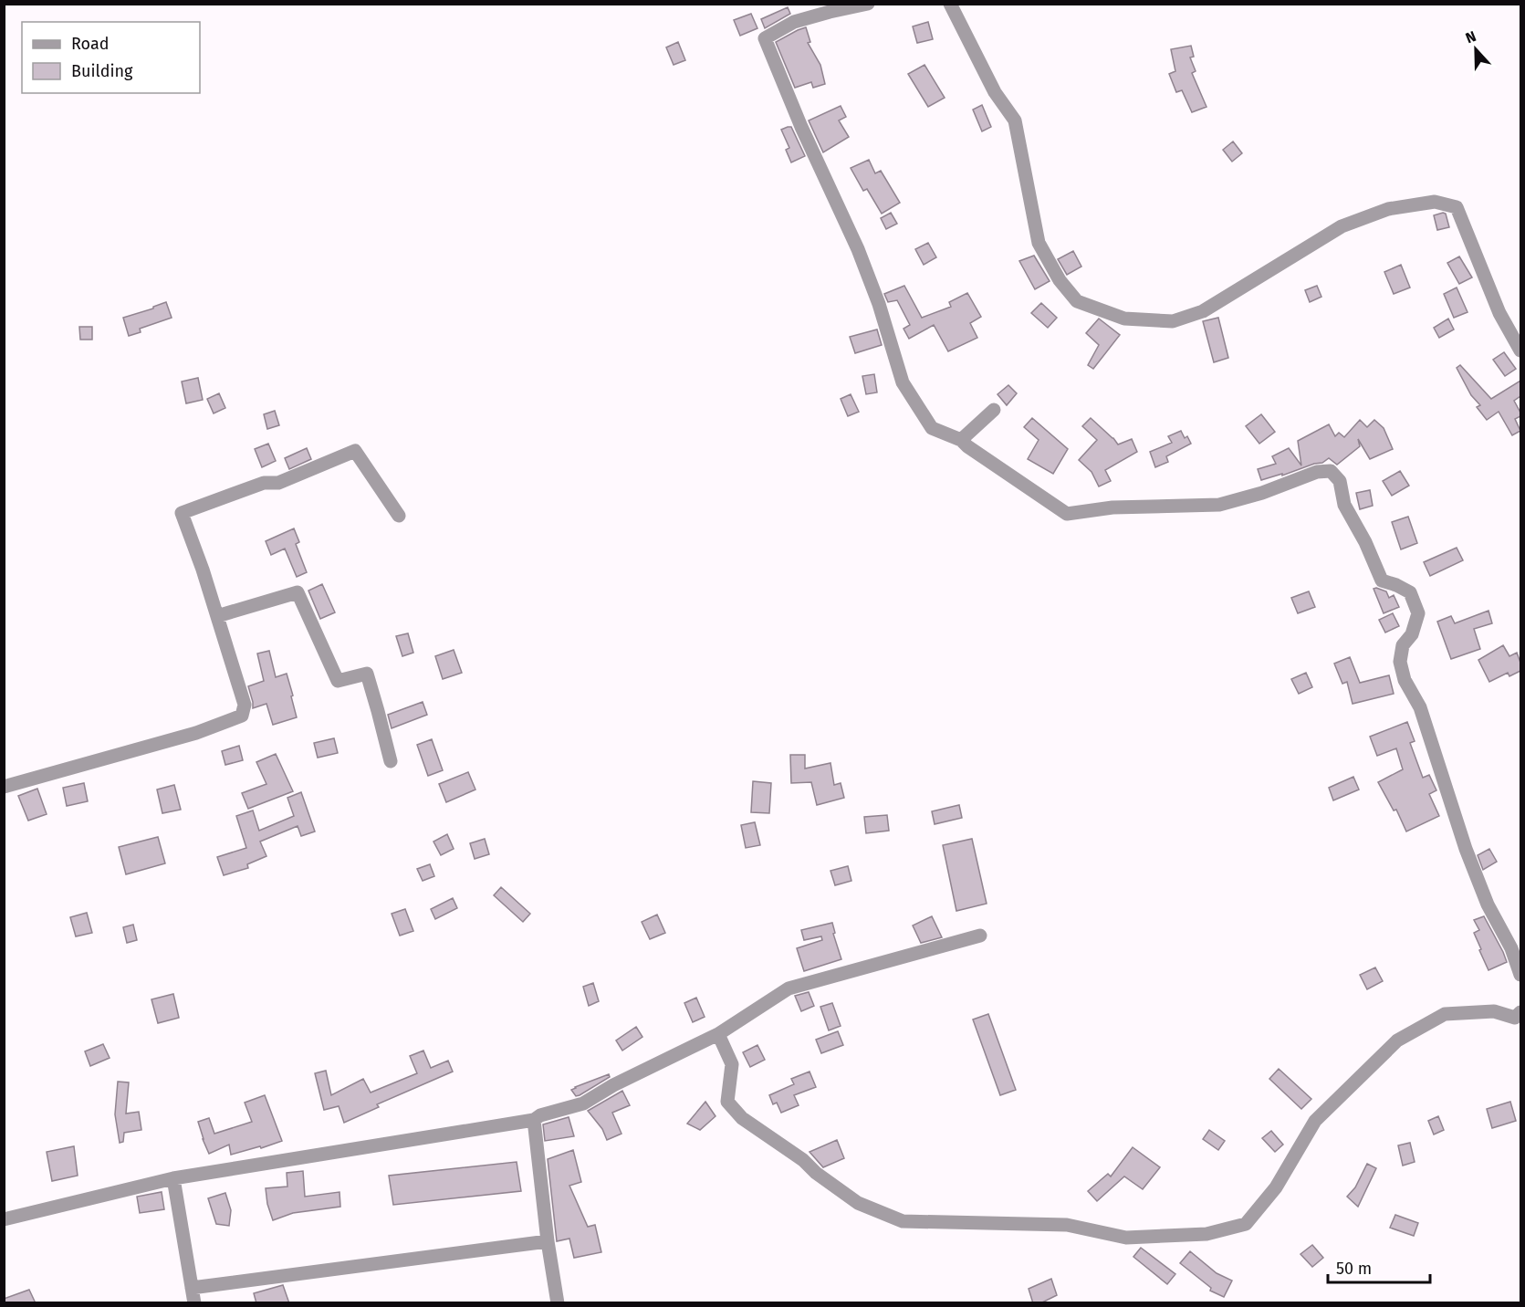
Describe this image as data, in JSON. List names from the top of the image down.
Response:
{
  "legend": ["Road", "Building"],
  "scale_bar": "50 m",
  "north": "top"
}
